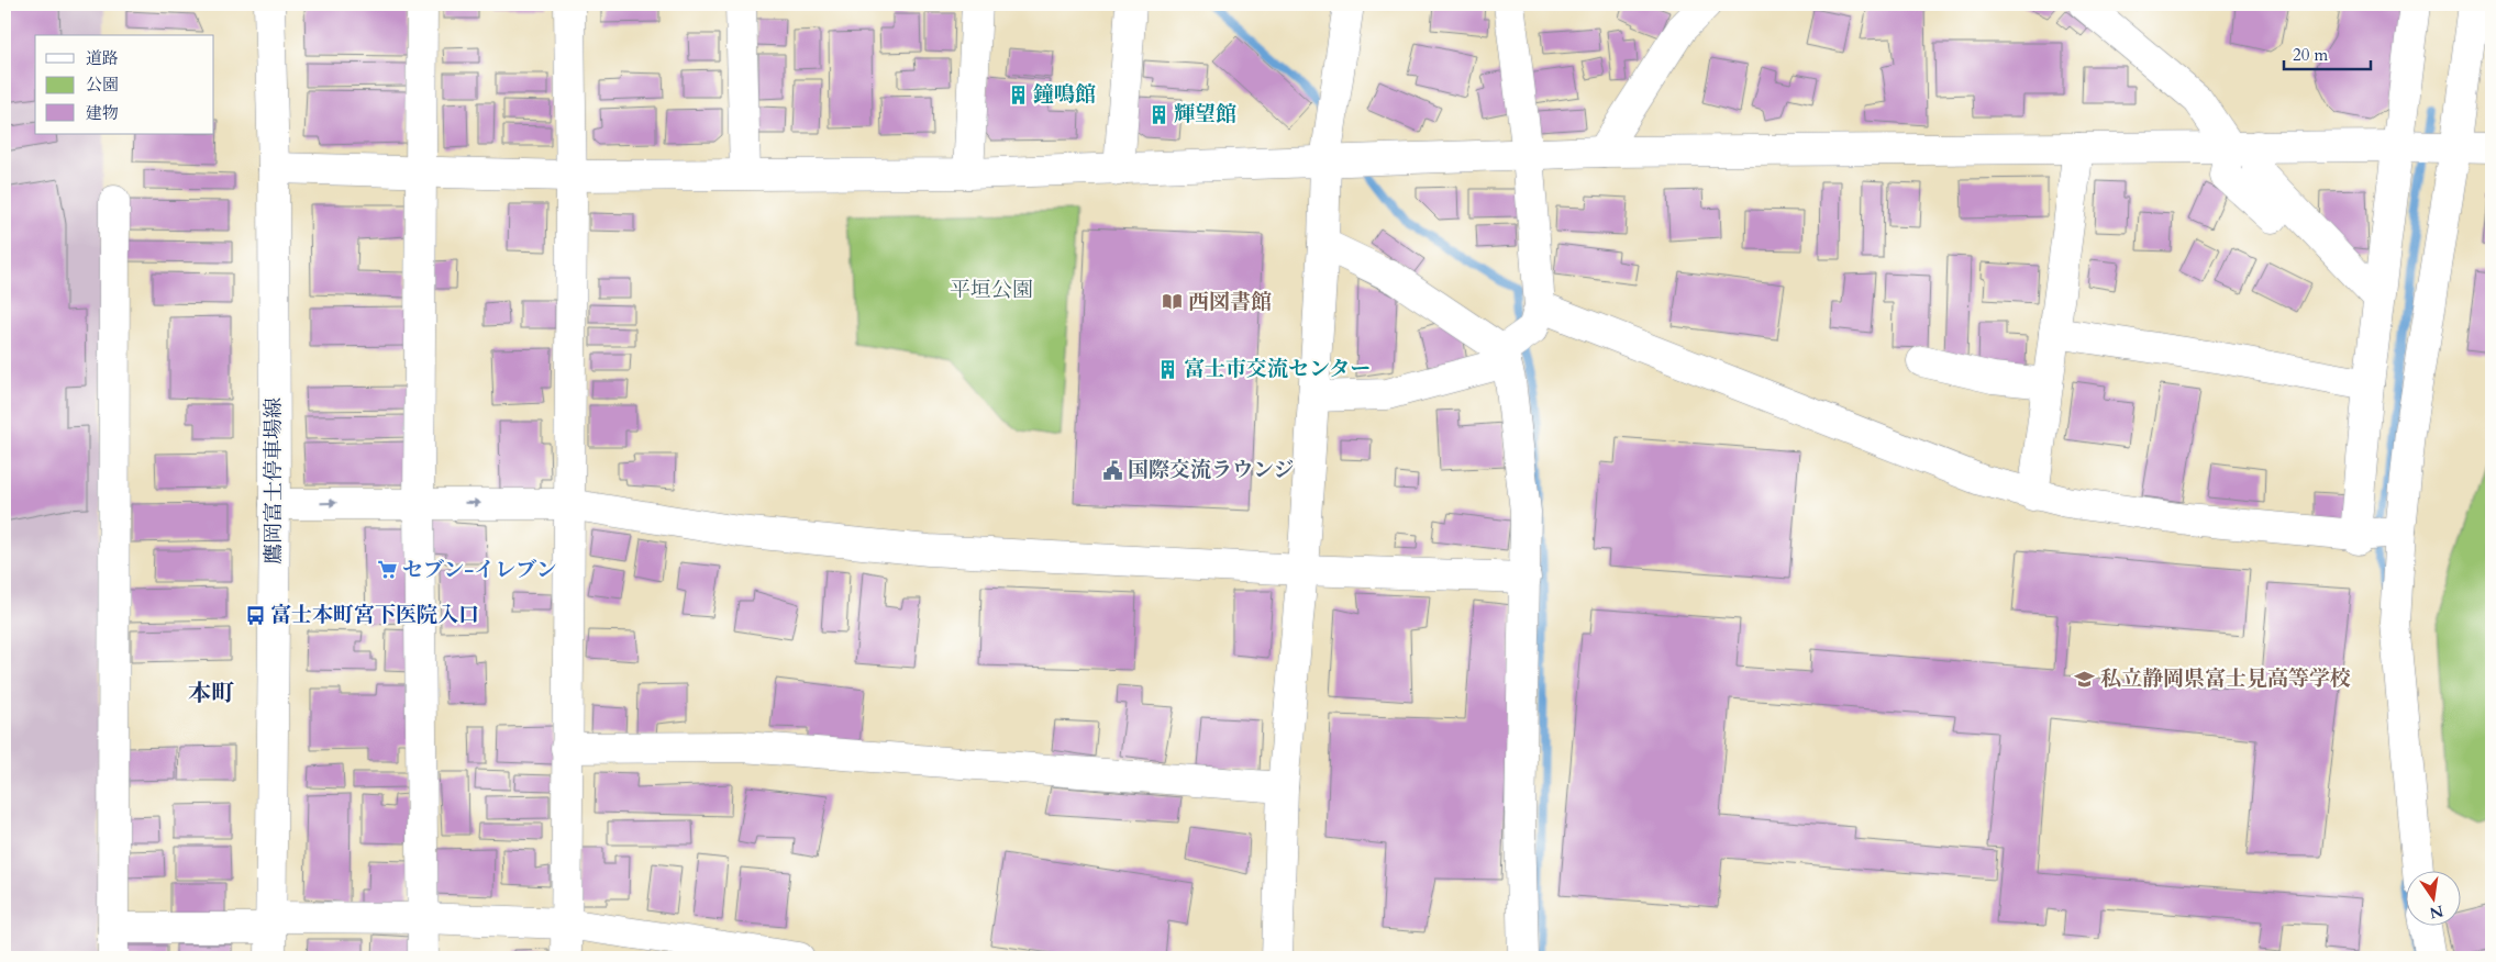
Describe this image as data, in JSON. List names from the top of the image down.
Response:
{
  "streets": {
    "street": ["鷹岡富士停車場線"]
  },
  "districts": ["本町"],
  "parks": ["平垣公園"],
  "places": {
    "building": ["鐘鳴館", "輝望館", "富士市交流センター"],
    "library": ["西図書館"],
    "public building": ["国際交流ラウンジ"],
    "supermarket": ["セブン-イレブン"],
    "bus stop": ["富士本町宮下医院入口"],
    "school or university": ["私立静岡県富士見高等学校"]
  },
  "legend": ["道路", "公園", "建物"],
  "scale_bar": "20 m",
  "north": "bottom"
}
